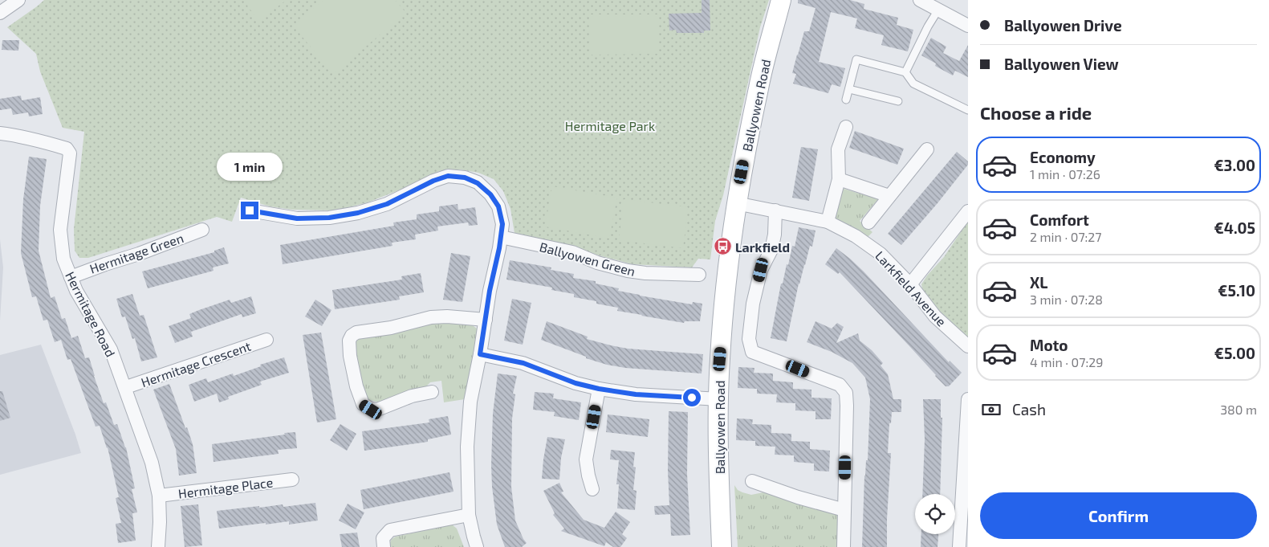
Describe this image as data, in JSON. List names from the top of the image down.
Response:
{
  "streets": {
    "street": [
      "Ballyowen Road",
      "Hermitage Green",
      "Ballyowen Green",
      "Larkfield Avenue",
      "Hermitage Road",
      "Hermitage Crescent",
      "Hermitage Place"
    ]
  },
  "crossings": [
    ["Ballyowen Road", "Larkfield Avenue"],
    ["Hermitage Green", "Hermitage Road"],
    ["Hermitage Road", "Hermitage Crescent"],
    ["Hermitage Road", "Hermitage Place"]
  ],
  "parks": ["Hermitage Park"],
  "places": {
    "bus stop": ["Larkfield"]
  },
  "page": {
    "banner": ["Ballyowen Drive", "Ballyowen View"],
    "heading": "Choose a ride",
    "list": [
      {
        "name": "Economy",
        "note": "1 min · 07:26",
        "value": "€3.00"
      },
      {
        "name": "Comfort",
        "note": "2 min · 07:27",
        "value": "€4.05"
      },
      {
        "name": "XL",
        "note": "3 min · 07:28",
        "value": "€5.10"
      },
      {
        "name": "Moto",
        "note": "4 min · 07:29",
        "value": "€5.00"
      }
    ],
    "bubble": "1 min",
    "pay": ["Cash", "380 m"],
    "buttons": "Confirm"
  }
}
